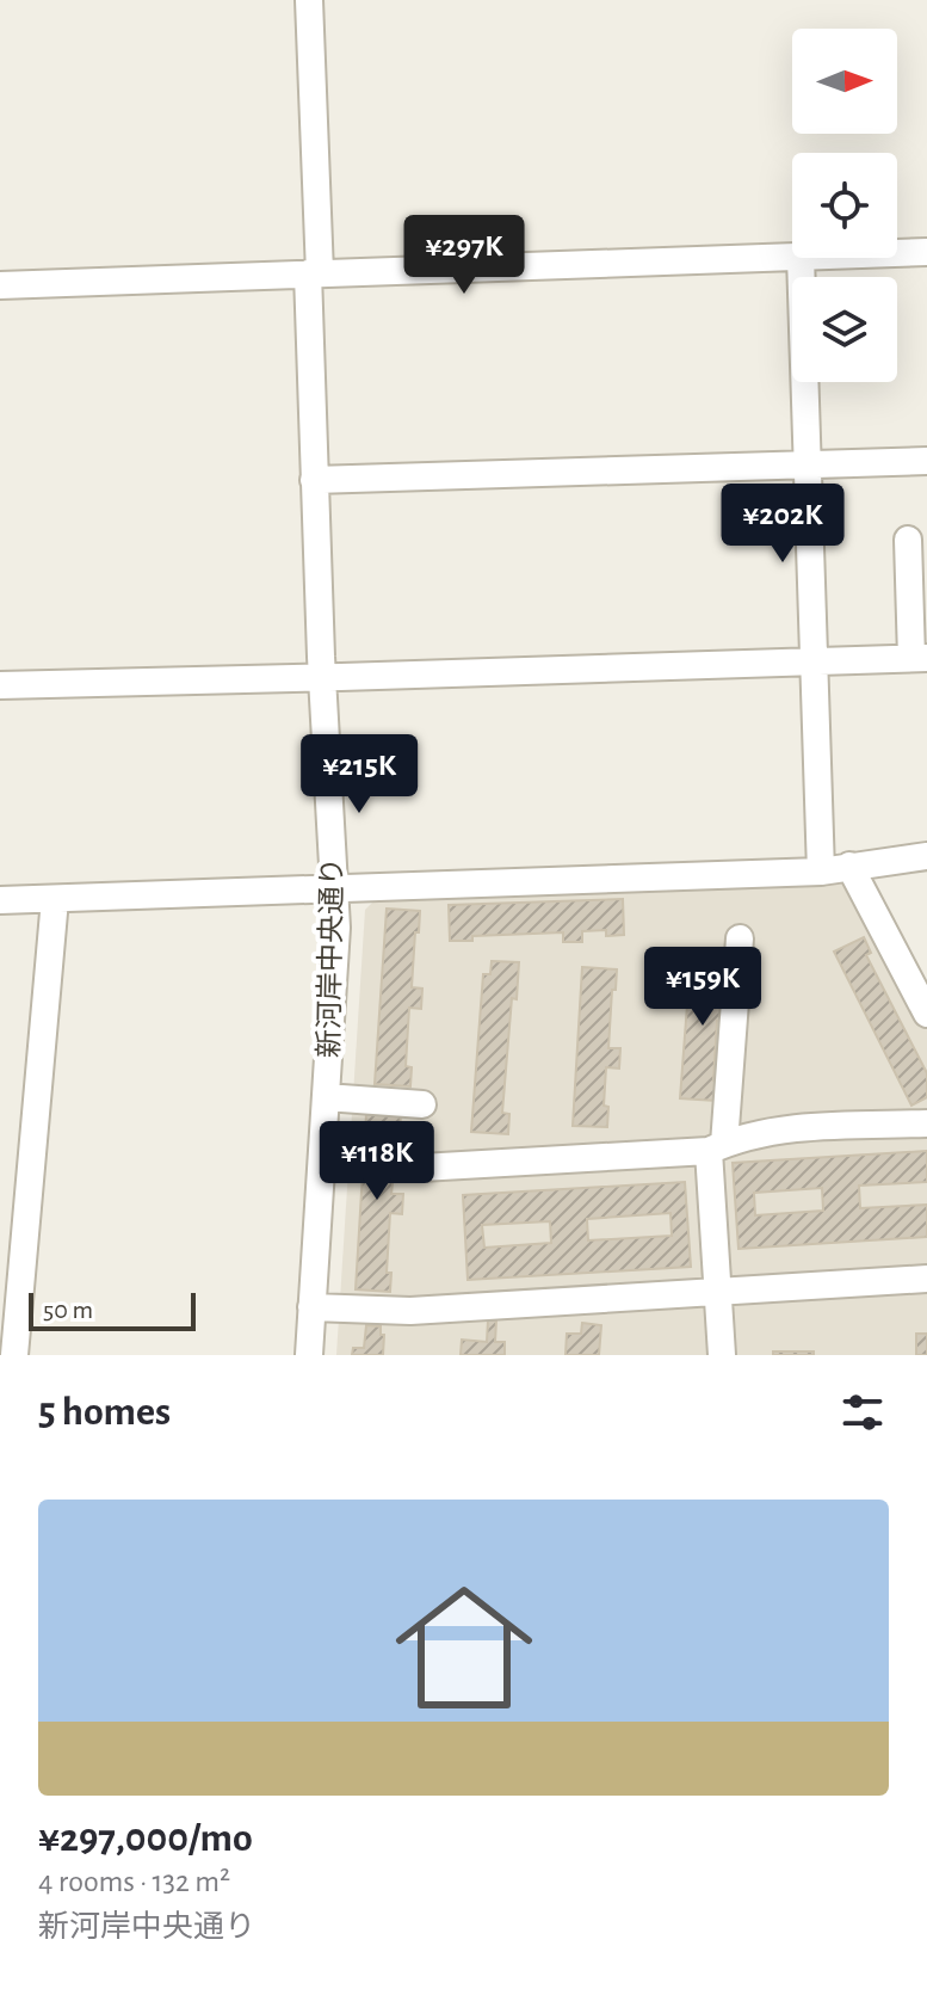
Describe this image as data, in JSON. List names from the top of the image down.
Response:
{
  "streets": {
    "street": ["新河岸中央通り"]
  },
  "scale_bar": "50 m",
  "north": "right",
  "page": {
    "price": [
      "¥297K",
      "¥202K",
      "¥215K",
      "¥159K",
      "¥118K"
    ],
    "scale": "50 m",
    "heading": "5 homes",
    "list": [
      {
        "name": "¥297,000/mo",
        "note": "4 rooms · 132 m² · 新河岸中央通り"
      }
    ]
  }
}
